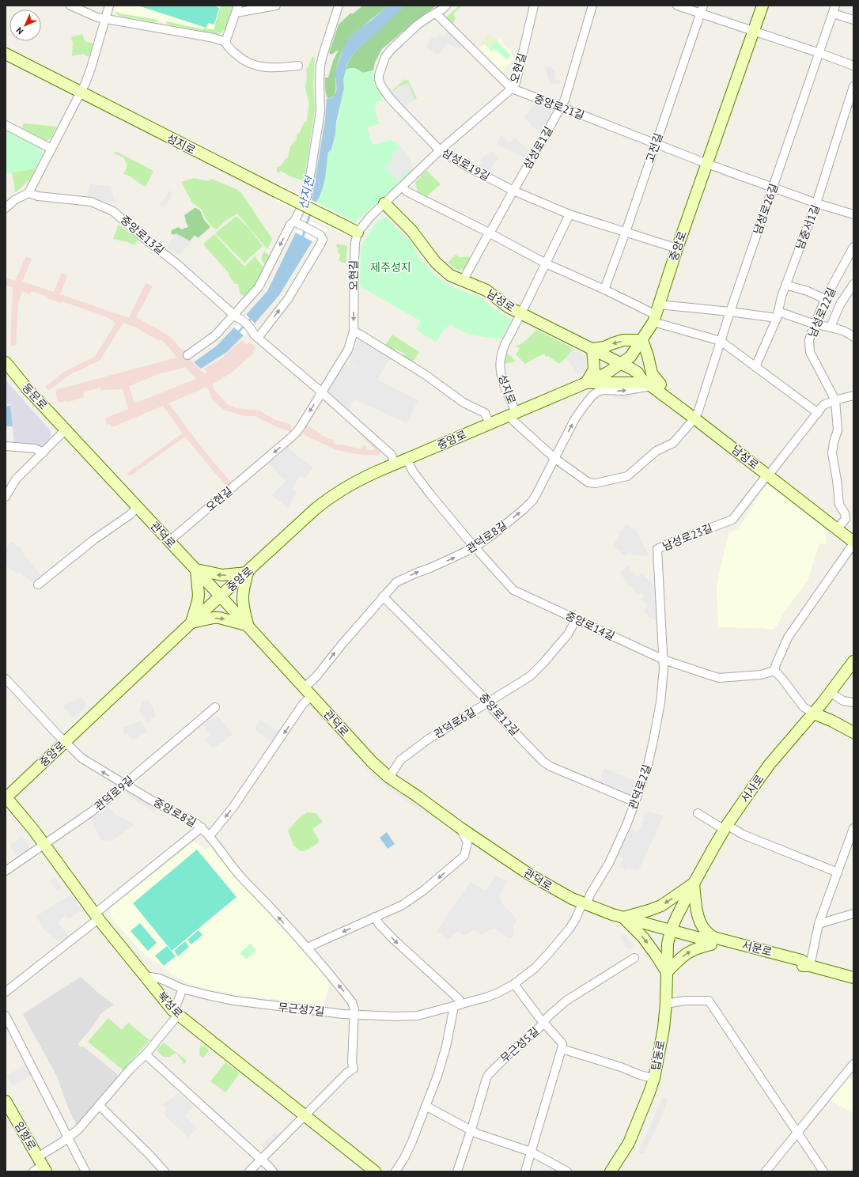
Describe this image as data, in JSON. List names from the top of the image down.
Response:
{
  "streets": {
    "main road": [
      "성지로",
      "중앙로",
      "남성로",
      "동문로",
      "관덕로",
      "서사로",
      "서문로",
      "북성로",
      "탑동로",
      "임항로"
    ],
    "street": [
      "오현길",
      "중앙로21길",
      "삼성로1길",
      "고전길",
      "삼성로19길",
      "남성로26길",
      "남중서1길",
      "중앙로13길",
      "남성로22길",
      "관덕로8길",
      "남성로23길",
      "중앙로14길",
      "중앙로12길",
      "관덕로6길",
      "관덕로2길",
      "관덕로9길",
      "중앙로8길",
      "무근성7길",
      "무근성5길"
    ]
  },
  "crossings": [
    ["오현길", "중앙로21길"],
    ["오현길", "성지로"],
    ["오현길", "삼성로19길"],
    ["오현길", "남성로"],
    ["오현길", "관덕로"],
    ["중앙로21길", "삼성로1길"],
    ["중앙로21길", "고전길"],
    ["중앙로21길", "삼성로19길"],
    ["중앙로21길", "남성로26길"],
    ["중앙로21길", "남중서1길"],
    ["중앙로21길", "중앙로"],
    ["성지로", "삼성로19길"],
    ["성지로", "중앙로"],
    ["성지로", "남성로"],
    ["삼성로1길", "삼성로19길"],
    ["삼성로1길", "남성로"],
    ["고전길", "삼성로19길"],
    ["삼성로19길", "중앙로"],
    ["남성로26길", "남성로"],
    ["중앙로", "남성로"],
    ["중앙로", "관덕로"],
    ["중앙로", "중앙로14길"],
    ["중앙로", "중앙로8길"],
    ["중앙로", "북성로"],
    ["남성로", "남성로22길"],
    ["남성로", "관덕로8길"],
    ["남성로", "남성로23길"],
    ["남성로", "중앙로14길"],
    ["동문로", "관덕로"],
    ["관덕로", "관덕로8길"],
    ["관덕로", "관덕로6길"],
    ["관덕로", "관덕로2길"],
    ["관덕로", "서사로"],
    ["관덕로", "서문로"],
    ["관덕로", "무근성7길"],
    ["관덕로", "탑동로"],
    ["관덕로8길", "중앙로14길"],
    ["관덕로8길", "중앙로12길"],
    ["남성로23길", "중앙로14길"],
    ["남성로23길", "관덕로2길"],
    ["중앙로14길", "관덕로6길"],
    ["중앙로14길", "관덕로2길"],
    ["중앙로12길", "관덕로6길"],
    ["중앙로12길", "관덕로2길"],
    ["관덕로2길", "무근성7길"],
    ["서사로", "서문로"],
    ["서사로", "탑동로"],
    ["관덕로9길", "중앙로8길"],
    ["관덕로9길", "북성로"],
    ["중앙로8길", "무근성7길"],
    ["서문로", "탑동로"],
    ["북성로", "무근성7길"]
  ],
  "one_way": ["오현길", "관덕로8길", "중앙로8길"],
  "water": ["산지천"],
  "parks": ["제주성지"],
  "north": "bottom left"
}
